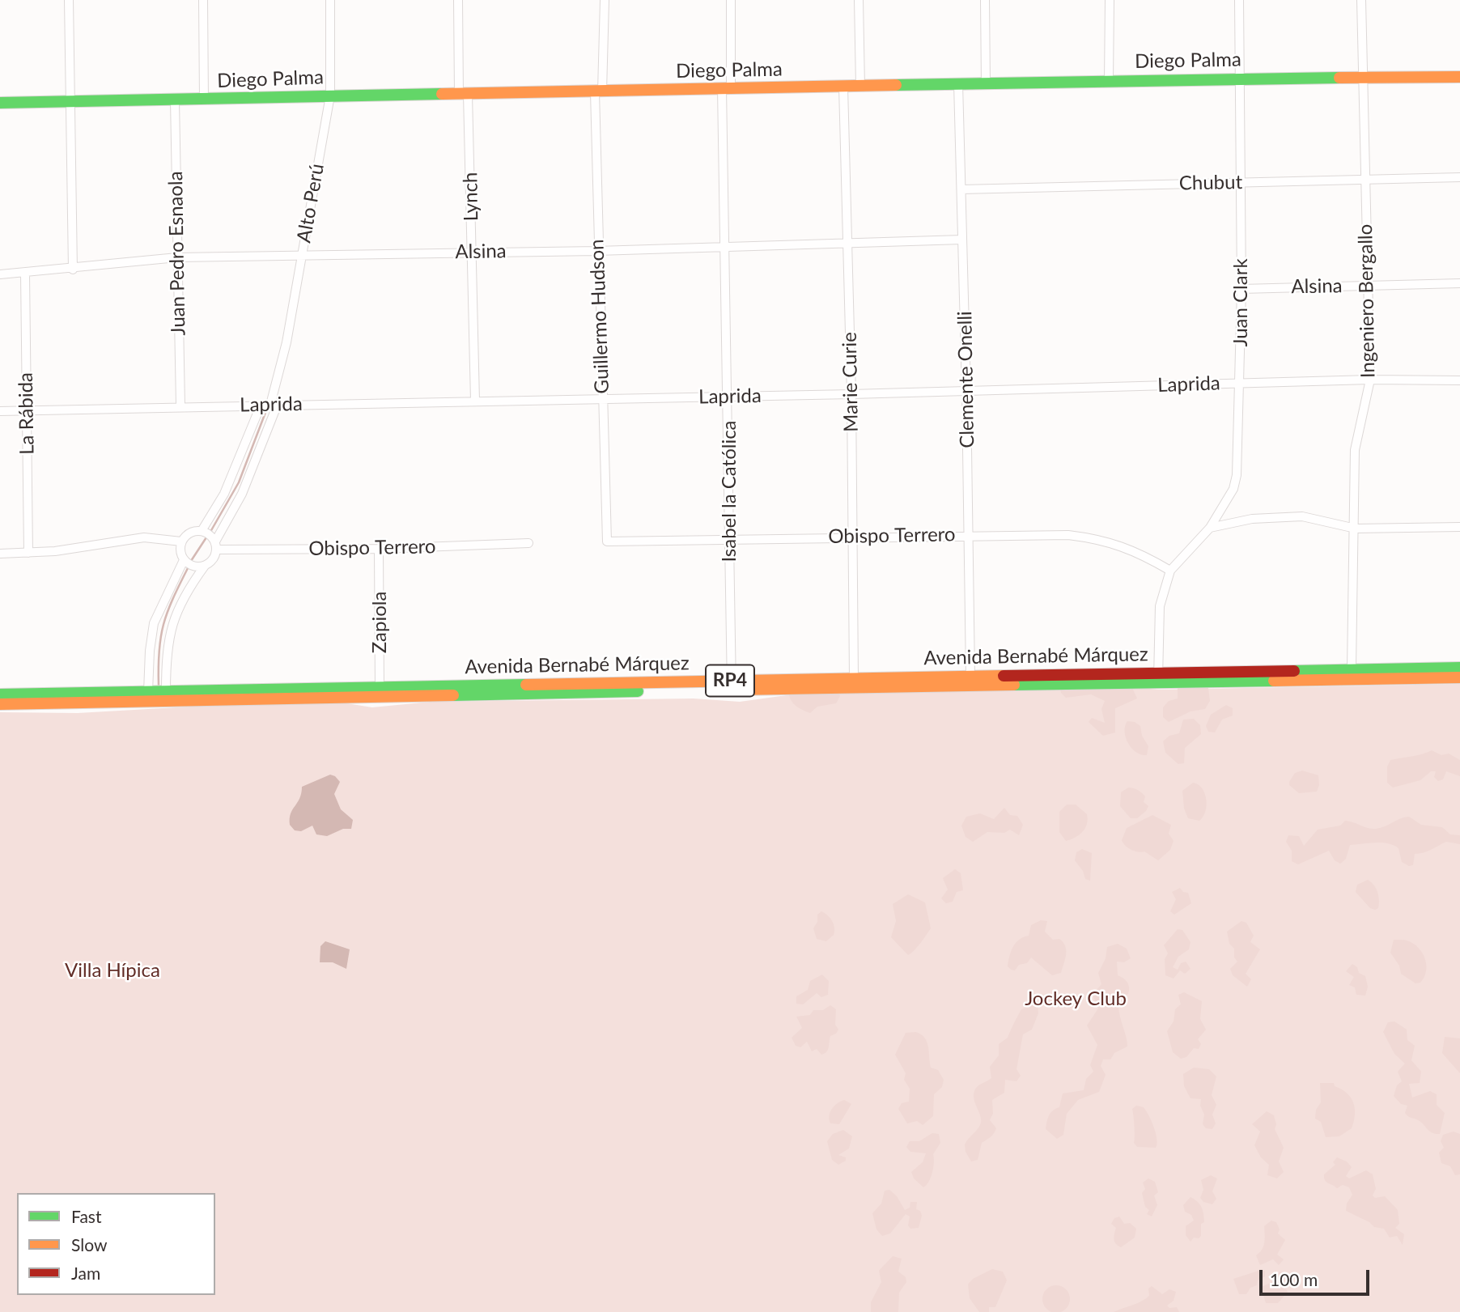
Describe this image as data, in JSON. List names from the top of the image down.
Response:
{
  "streets": {
    "main road": ["Diego Palma", "Avenida Bernabé Márquez", "RP4"],
    "street": [
      "Chubut",
      "Lynch",
      "Alto Perú",
      "Alsina",
      "Juan Pedro Esnaola",
      "Ingeniero Bergallo",
      "Juan Clark",
      "Guillermo Hudson",
      "Clemente Onelli",
      "Marie Curie",
      "Laprida",
      "La Rábida",
      "Isabel la Católica",
      "Obispo Terrero",
      "Zapiola"
    ]
  },
  "crossings": [
    ["Diego Palma", "Lynch"],
    ["Diego Palma", "Alto Perú"],
    ["Diego Palma", "Juan Pedro Esnaola"],
    ["Diego Palma", "Ingeniero Bergallo"],
    ["Diego Palma", "Juan Clark"],
    ["Diego Palma", "Guillermo Hudson"],
    ["Diego Palma", "Clemente Onelli"],
    ["Diego Palma", "Marie Curie"],
    ["Diego Palma", "Isabel la Católica"],
    ["Chubut", "Ingeniero Bergallo"],
    ["Chubut", "Juan Clark"],
    ["Chubut", "Clemente Onelli"],
    ["Lynch", "Alsina"],
    ["Lynch", "Laprida"],
    ["Alto Perú", "Alsina"],
    ["Alto Perú", "Laprida"],
    ["Alto Perú", "Obispo Terrero"],
    ["Alsina", "Juan Pedro Esnaola"],
    ["Alsina", "Ingeniero Bergallo"],
    ["Alsina", "Juan Clark"],
    ["Alsina", "Guillermo Hudson"],
    ["Alsina", "Clemente Onelli"],
    ["Alsina", "Marie Curie"],
    ["Alsina", "La Rábida"],
    ["Alsina", "Isabel la Católica"],
    ["Juan Pedro Esnaola", "Laprida"],
    ["Ingeniero Bergallo", "Laprida"],
    ["Ingeniero Bergallo", "Avenida Bernabé Márquez"],
    ["Juan Clark", "Laprida"],
    ["Juan Clark", "Obispo Terrero"],
    ["Juan Clark", "Avenida Bernabé Márquez"],
    ["Guillermo Hudson", "Laprida"],
    ["Guillermo Hudson", "Obispo Terrero"],
    ["Clemente Onelli", "Laprida"],
    ["Clemente Onelli", "Obispo Terrero"],
    ["Clemente Onelli", "Avenida Bernabé Márquez"],
    ["Marie Curie", "Laprida"],
    ["Marie Curie", "Obispo Terrero"],
    ["Marie Curie", "Avenida Bernabé Márquez"],
    ["Laprida", "La Rábida"],
    ["Laprida", "Isabel la Católica"],
    ["Isabel la Católica", "Obispo Terrero"],
    ["Isabel la Católica", "Avenida Bernabé Márquez"],
    ["Obispo Terrero", "Zapiola"],
    ["Zapiola", "Avenida Bernabé Márquez"]
  ],
  "parks": ["Villa Hípica", "Jockey Club"],
  "legend": ["Fast", "Slow", "Jam"],
  "scale_bar": "100 m"
}
